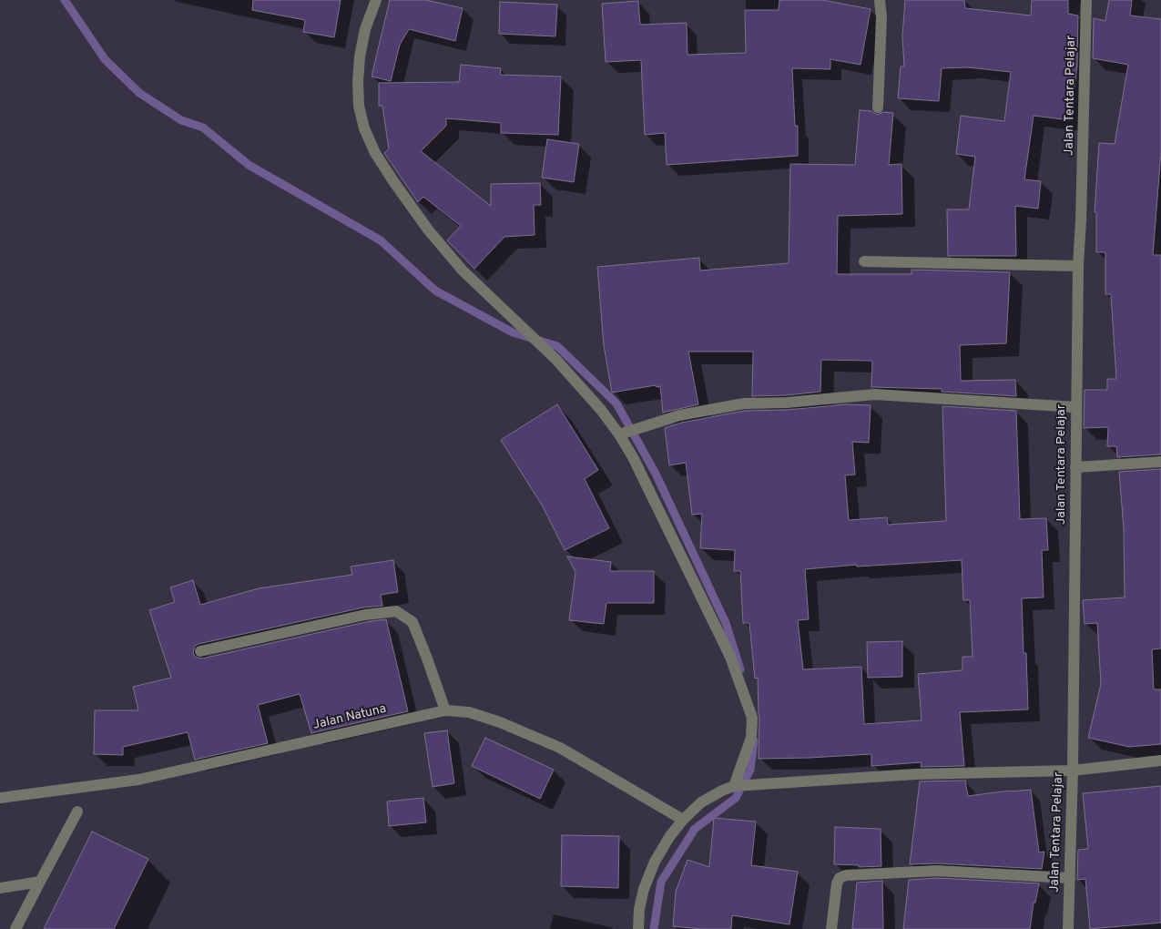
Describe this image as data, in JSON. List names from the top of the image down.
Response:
{
  "streets": {
    "street": ["Jalan Tentara Pelajar", "Jalan Natuna"]
  }
}
